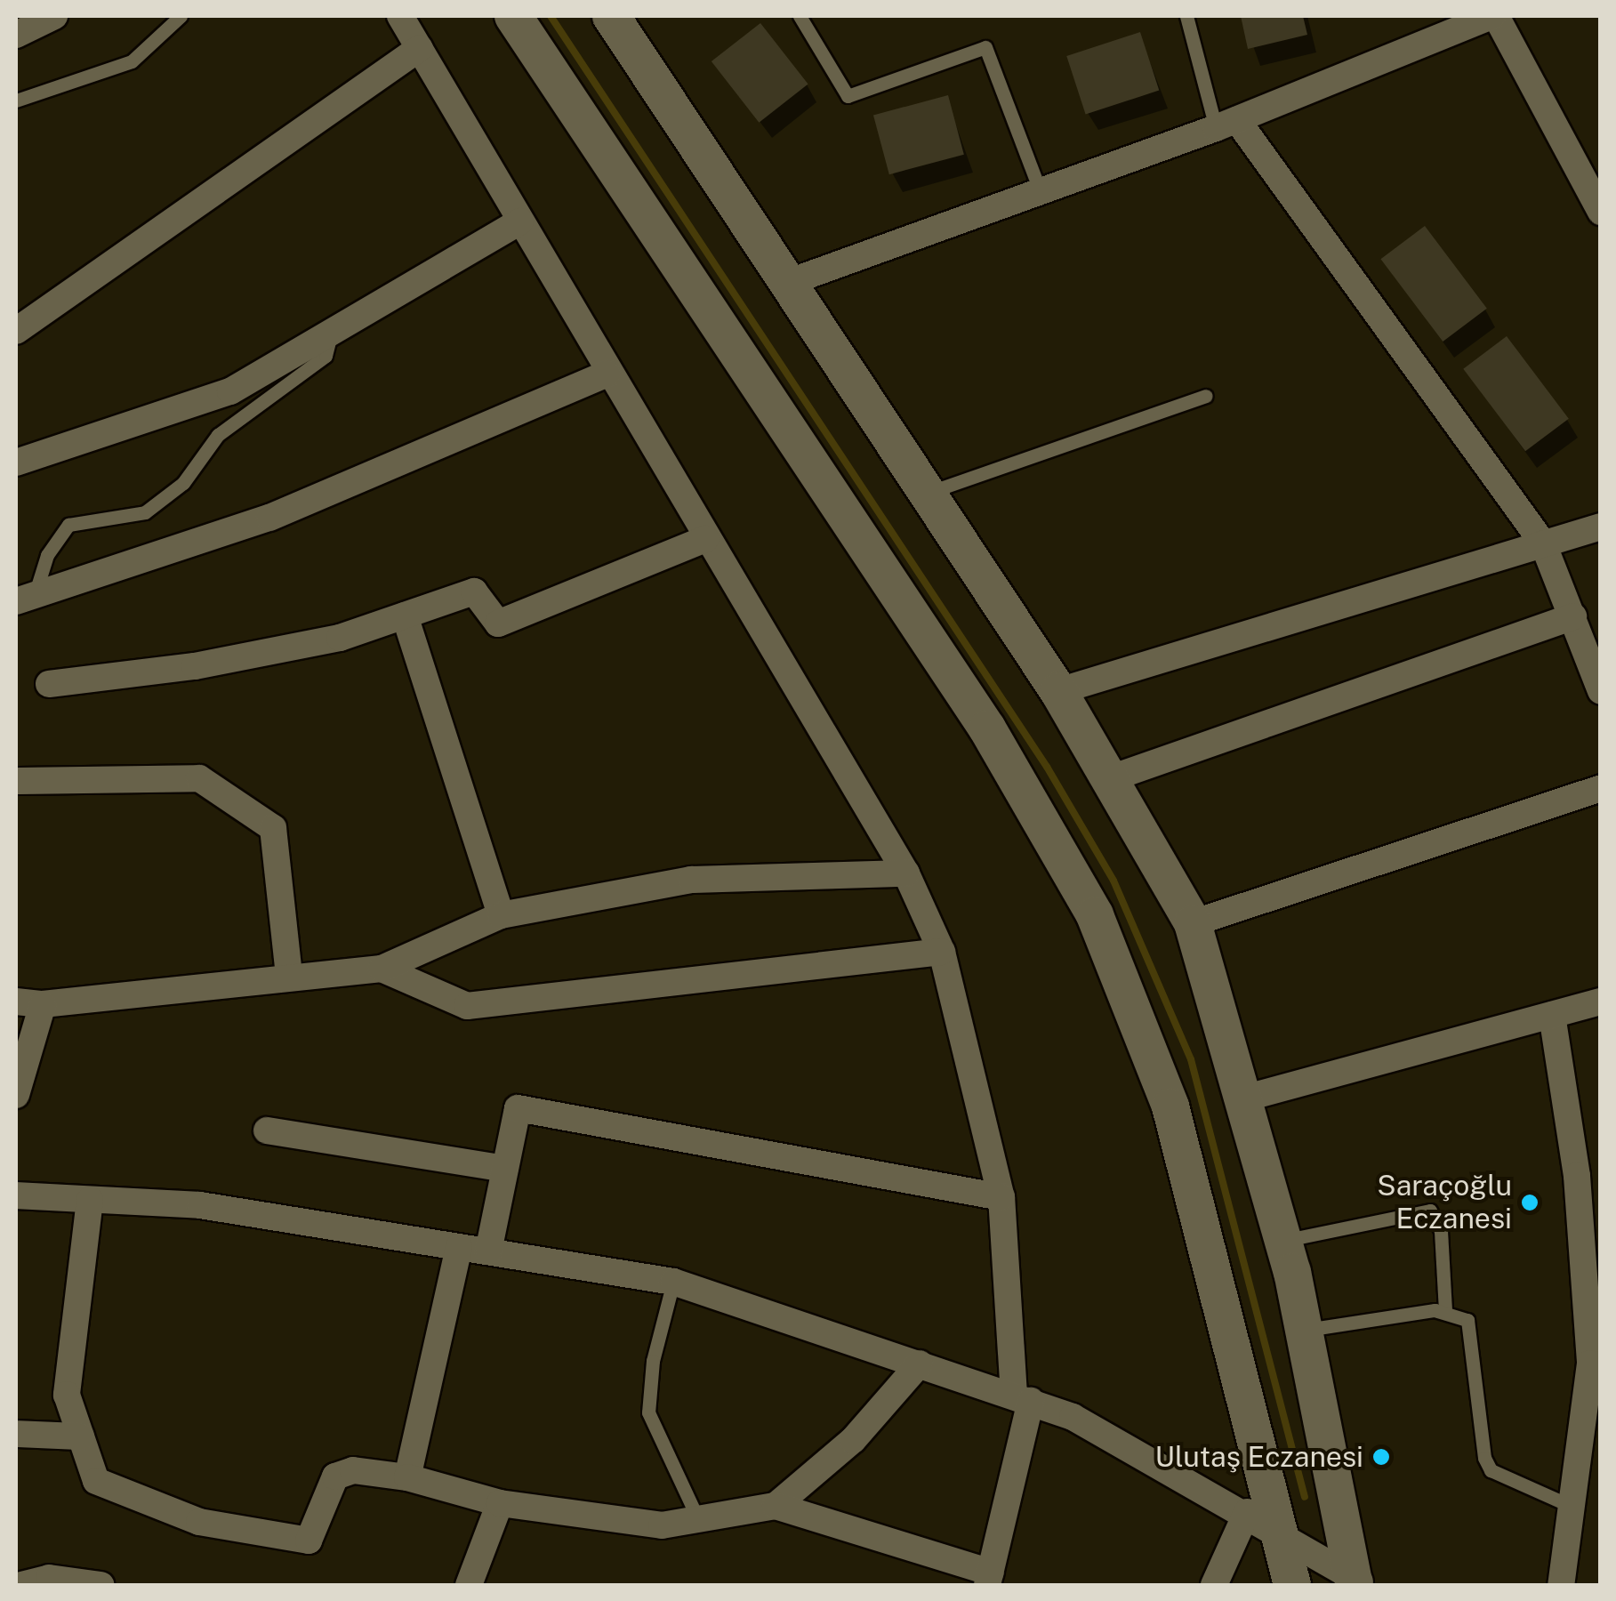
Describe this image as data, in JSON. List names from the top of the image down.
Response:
{
  "places": ["Saraçoğlu Eczanesi", "Ulutaş Eczanesi"]
}
